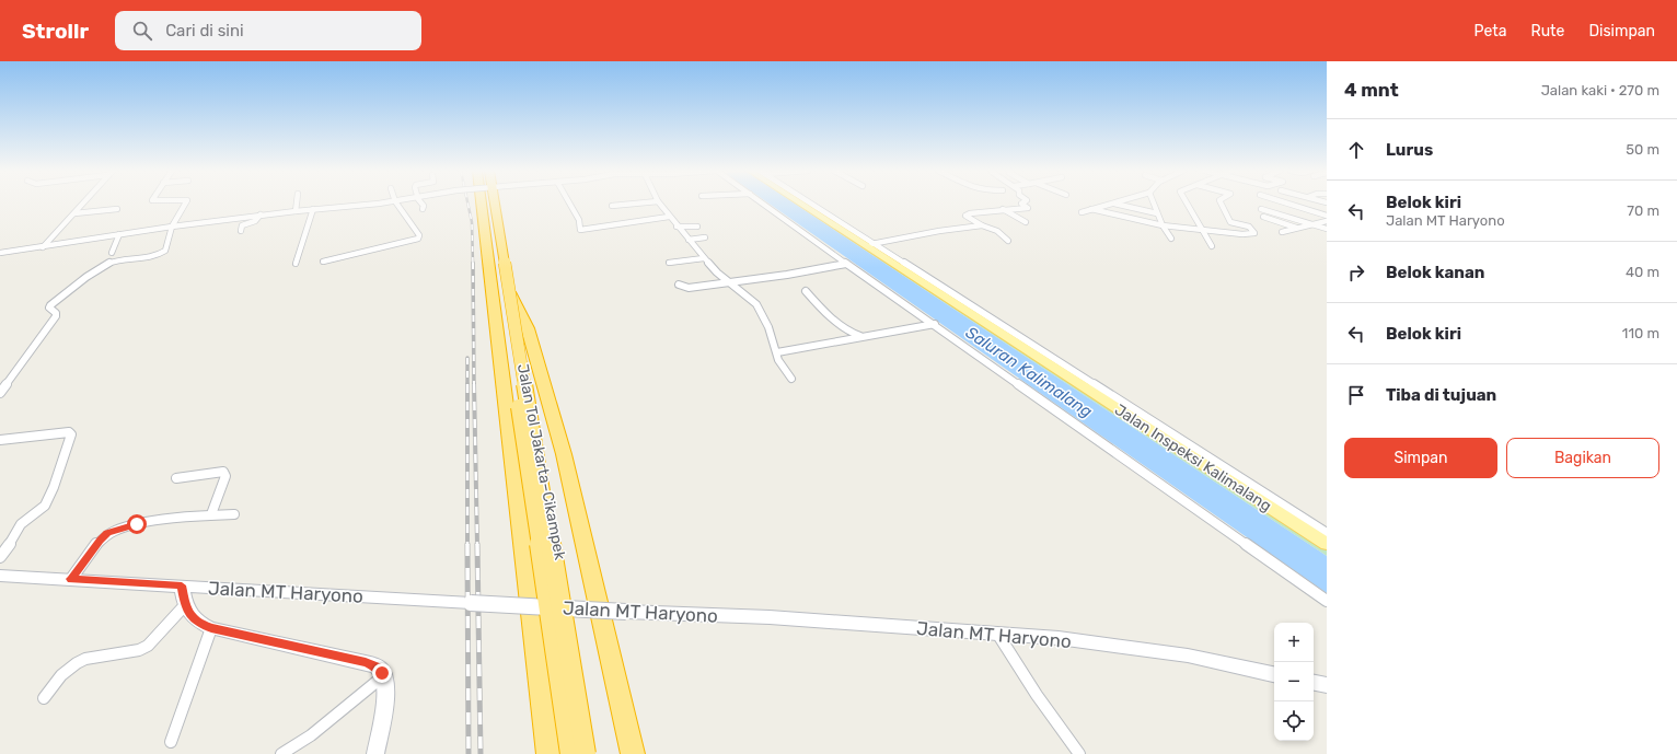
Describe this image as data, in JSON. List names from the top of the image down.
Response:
{
  "streets": {
    "highway": ["Jalan Tol Jakarta–Cikampek"],
    "main road": ["Jalan Inspeksi Kalimalang", "Jalan MT Haryono"]
  },
  "water": ["Saluran Kalimalang"],
  "page": {
    "header": "Strollr",
    "search": "Cari di sini",
    "nav": ["Peta", "Rute", "Disimpan"],
    "heading": ["4 mnt", "Jalan kaki · 270 m"],
    "list": [
      ["Lurus", "50 m"],
      ["Belok kiri", "Jalan MT Haryono", "70 m"],
      ["Belok kanan", "40 m"],
      ["Belok kiri", "110 m"],
      "Tiba di tujuan"
    ],
    "buttons": ["Simpan", "Bagikan"],
    "map_buttons": ["+", "−"]
  }
}
